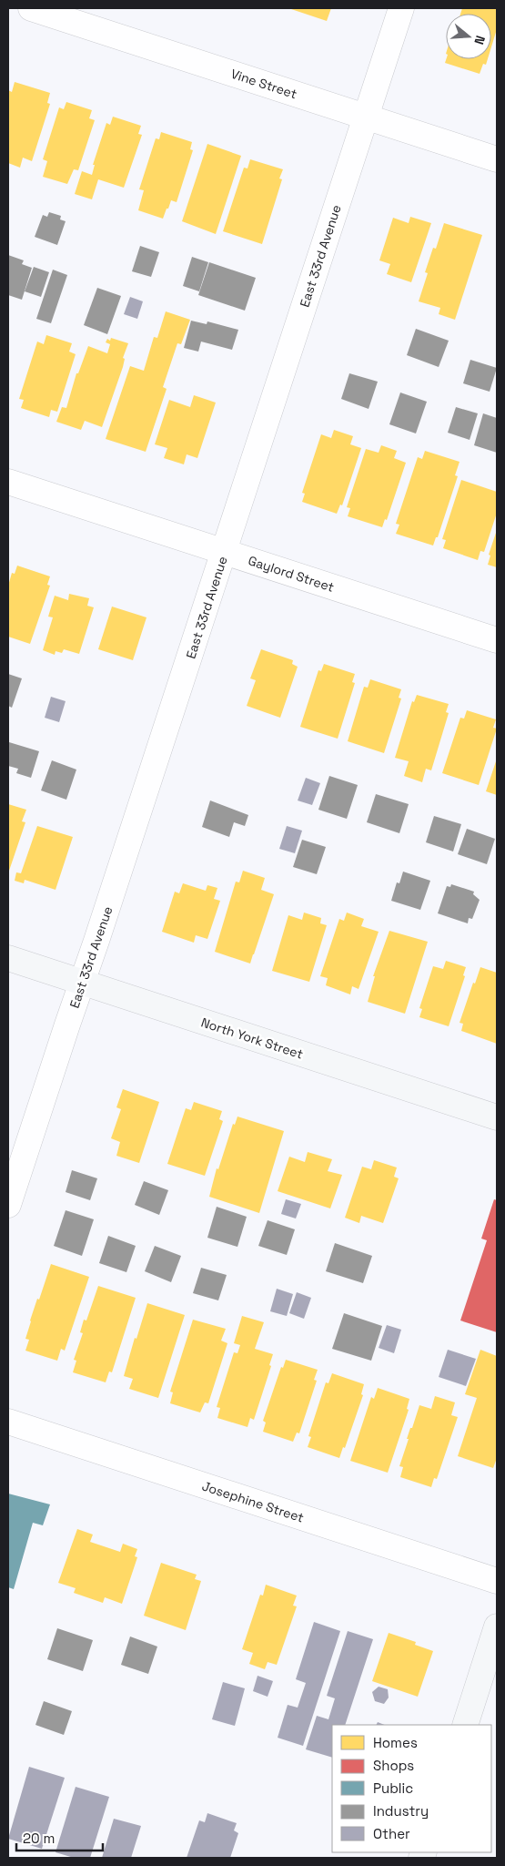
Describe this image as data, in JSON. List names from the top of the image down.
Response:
{
  "streets": {
    "main road": ["North York Street"],
    "street": [
      "Vine Street",
      "East 33rd Avenue",
      "Gaylord Street",
      "Josephine Street"
    ]
  },
  "crossings": [
    ["Vine Street", "East 33rd Avenue"],
    ["East 33rd Avenue", "Gaylord Street"],
    ["East 33rd Avenue", "North York Street"]
  ],
  "legend": [
    "Homes",
    "Shops",
    "Public",
    "Industry",
    "Other"
  ],
  "scale_bar": "20 m",
  "north": "right"
}
